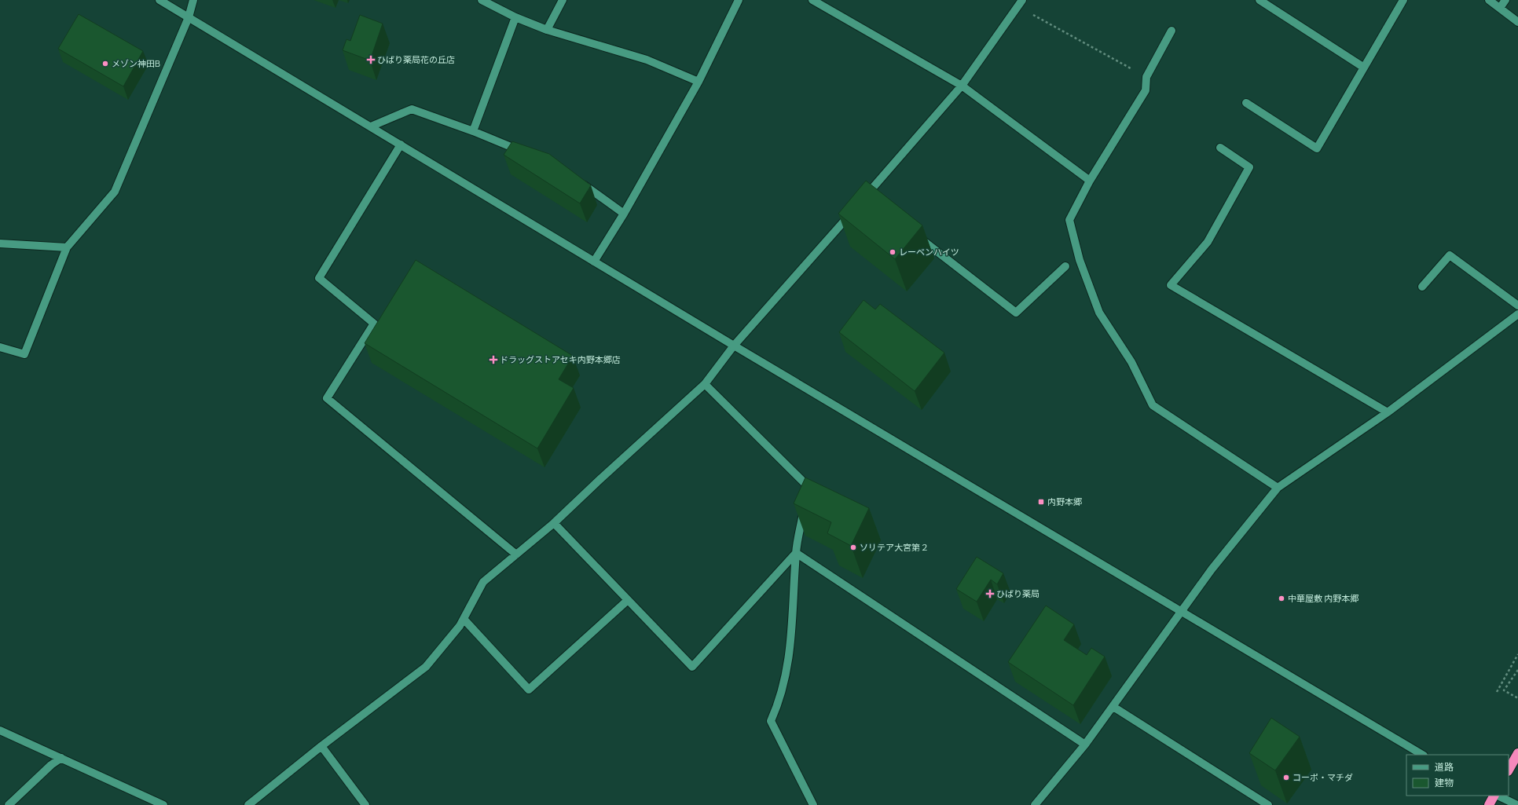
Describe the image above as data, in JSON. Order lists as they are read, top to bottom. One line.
{"places":{"health":["ひばり薬局花の丘店","ドラッグストアセキ内野本郷店","ひばり薬局"],"other":["メゾン神田B","レーベンハイツ","ソリテア大宮第２","中華屋敷 内野本郷","コーポ・マチダ"],"transit":["内野本郷"]},"legend":["道路","建物"]}
